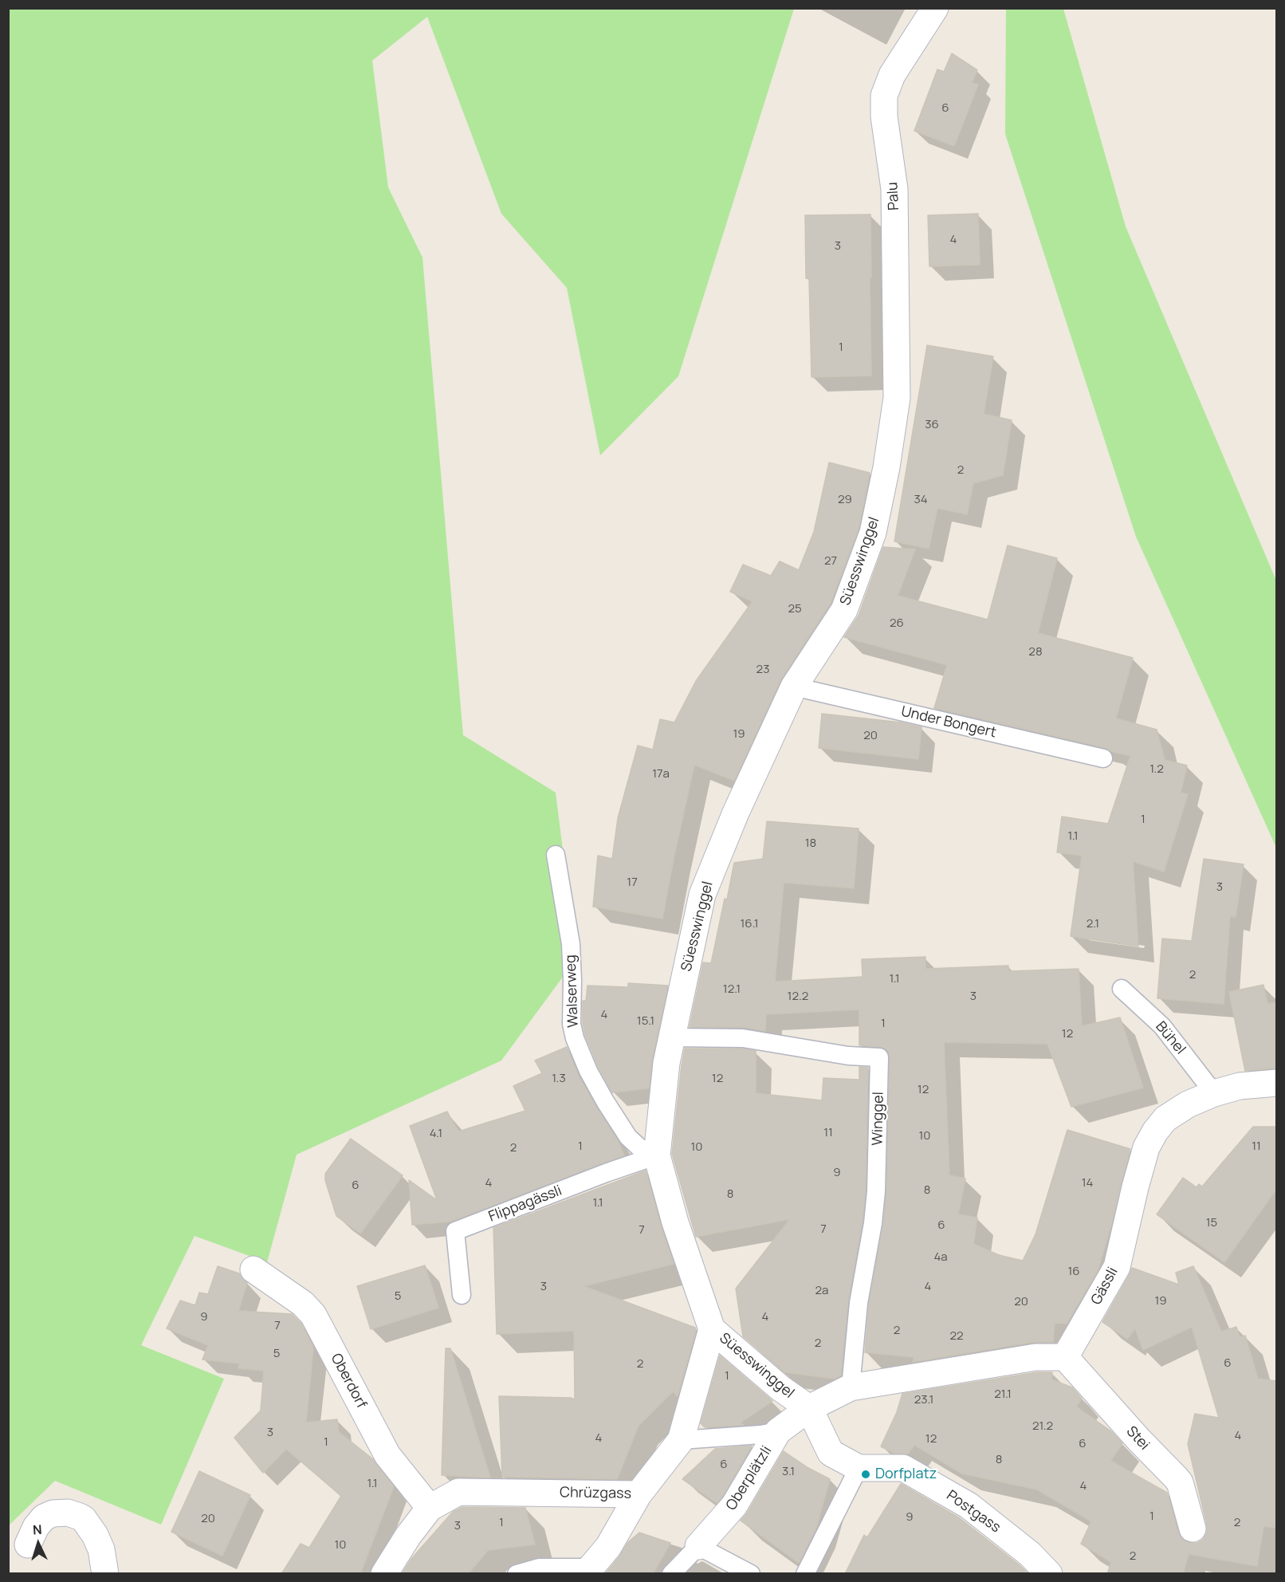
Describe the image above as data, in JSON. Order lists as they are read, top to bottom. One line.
{"streets":{"street":["Palu","Süesswinggel","Gässli","Oberdorf","Stei","Oberplätzli","Chrüzgass","Postgass"],"lane":["Under Bongert","Walserweg","Bühel","Winggel","Flippagässli"]},"crossings":[["Palu","Süesswinggel"],["Süesswinggel","Under Bongert"],["Süesswinggel","Walserweg"],["Süesswinggel","Winggel"],["Süesswinggel","Flippagässli"],["Süesswinggel","Oberplätzli"],["Süesswinggel","Chrüzgass"],["Walserweg","Flippagässli"],["Bühel","Gässli"],["Gässli","Stei"],["Oberdorf","Chrüzgass"]],"places":["Dorfplatz"],"house_numbers":["6","4","3","1","36","2","29","34","27","25","26","28","23","19","20","1.2","17a","1","1.1","18","17","3","16.1","2.1","2","1.1","12.1","12.2","3","4","15.1","1","12","1.3","12","12","11","4.1","10","1","11","10","2","9","4","14","6","8","8","1.1","15","6","7","7","4a","16","3","4","2a","5","19","20","9","4","7","2","22","2","5","6","2","1","21.1","23.1","21.2","3","4","4","12","1","6","8","6","3.1","1.1","4","1","9","20","1","2","3","10","2"],"north":"top"}
